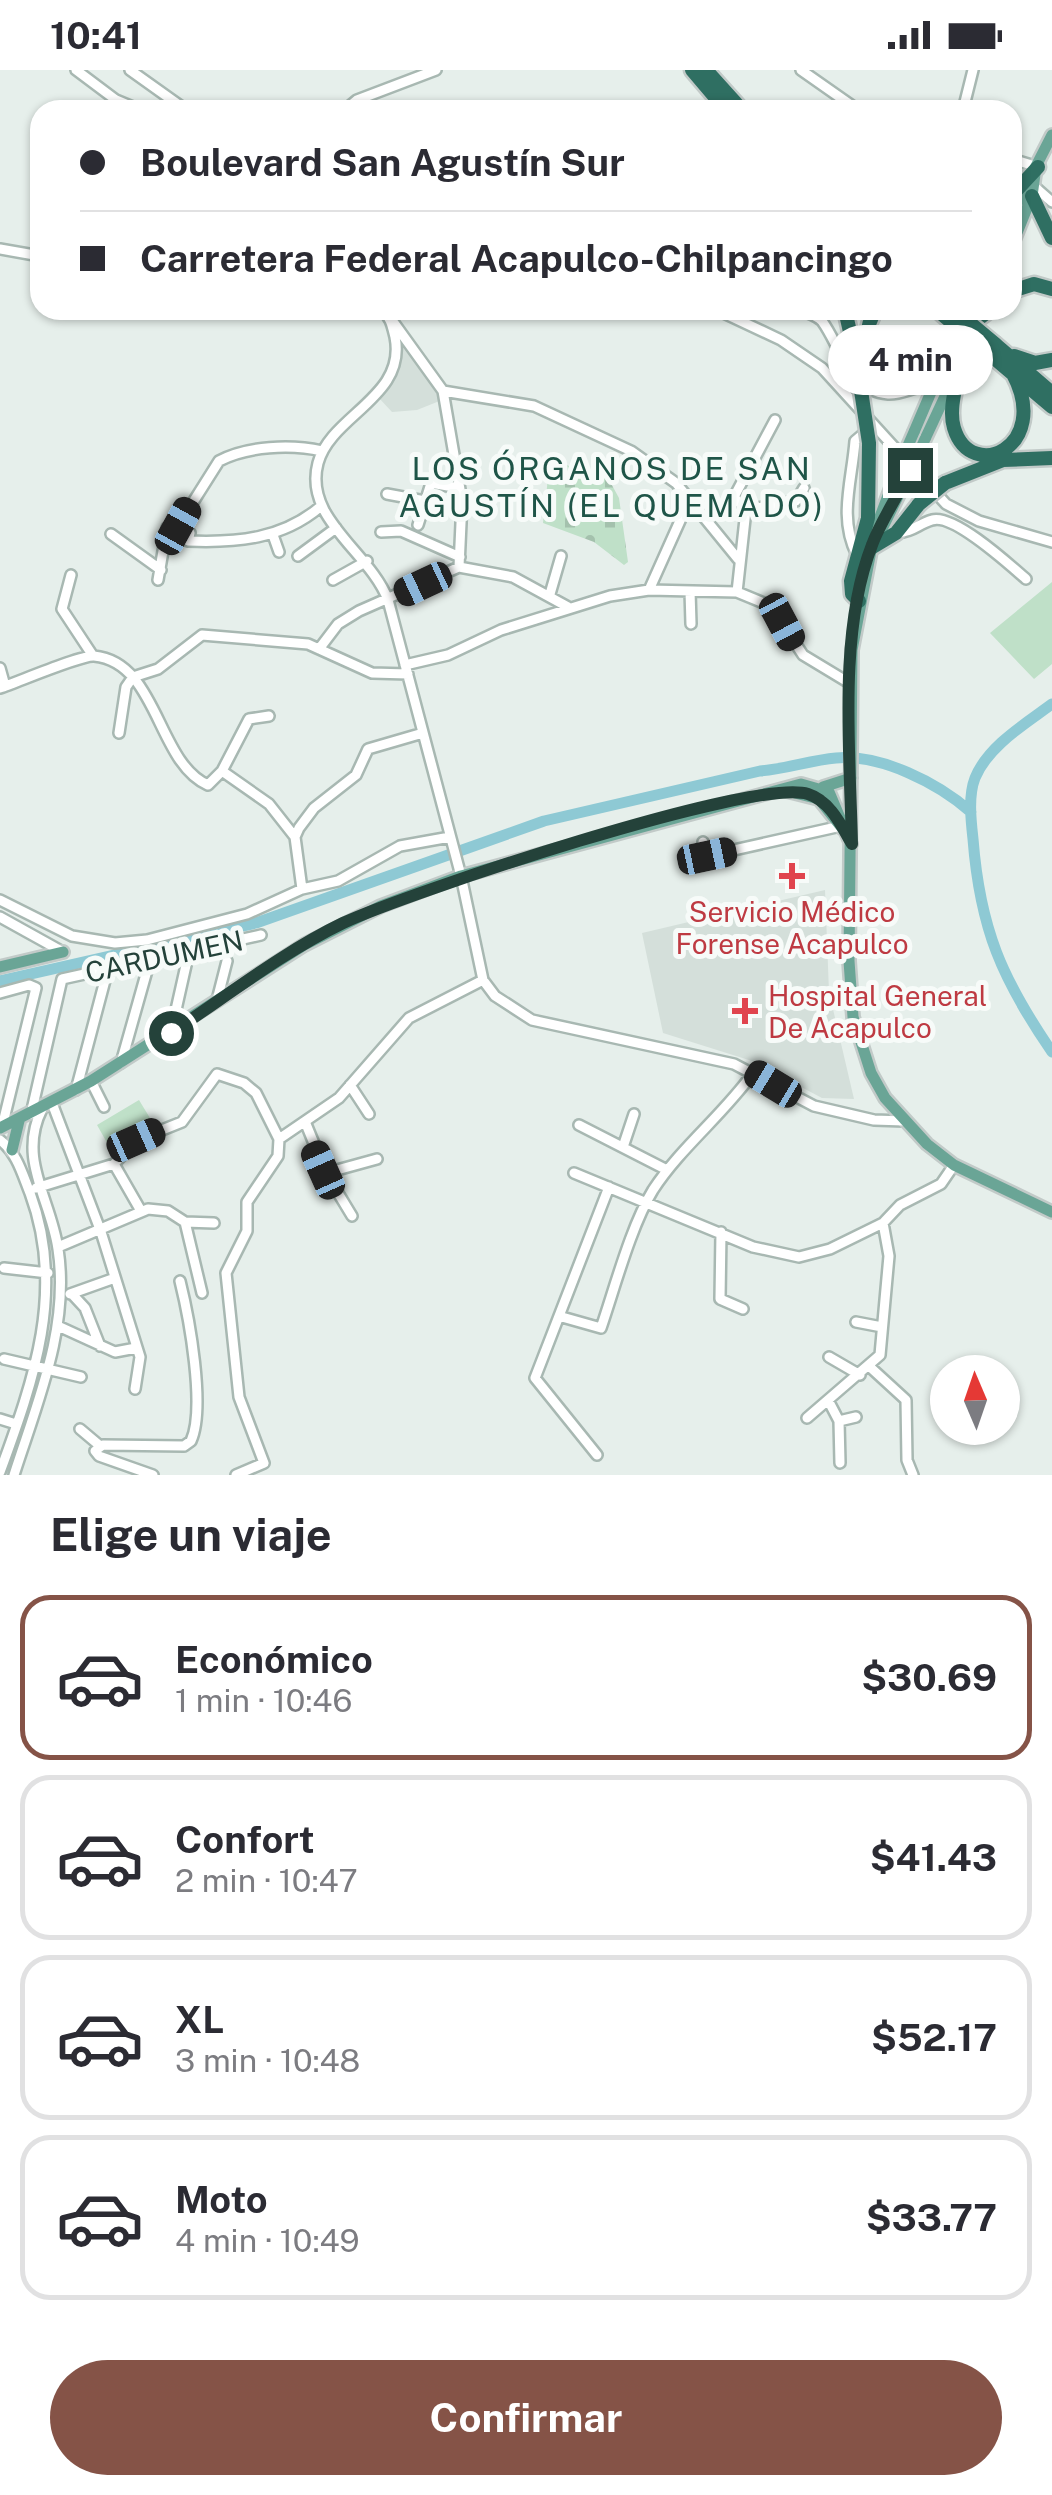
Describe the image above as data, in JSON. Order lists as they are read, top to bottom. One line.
{"streets":{"street":["CARDUMEN"]},"districts":["LOS ÓRGANOS DE SAN AGUSTÍN (EL QUEMADO)"],"places":{"health":["Servicio Médico Forense Acapulco","Hospital General De Acapulco"]},"north":"top","page":{"status":"10:41","banner":["Boulevard San Agustín Sur","Carretera Federal Acapulco-Chilpancingo"],"bubble":"4 min","heading":"Elige un viaje","list":[{"name":"Económico","note":"1 min · 10:46","value":"$30.69"},{"name":"Confort","note":"2 min · 10:47","value":"$41.43"},{"name":"XL","note":"3 min · 10:48","value":"$52.17"},{"name":"Moto","note":"4 min · 10:49","value":"$33.77"}],"buttons":"Confirmar"}}
